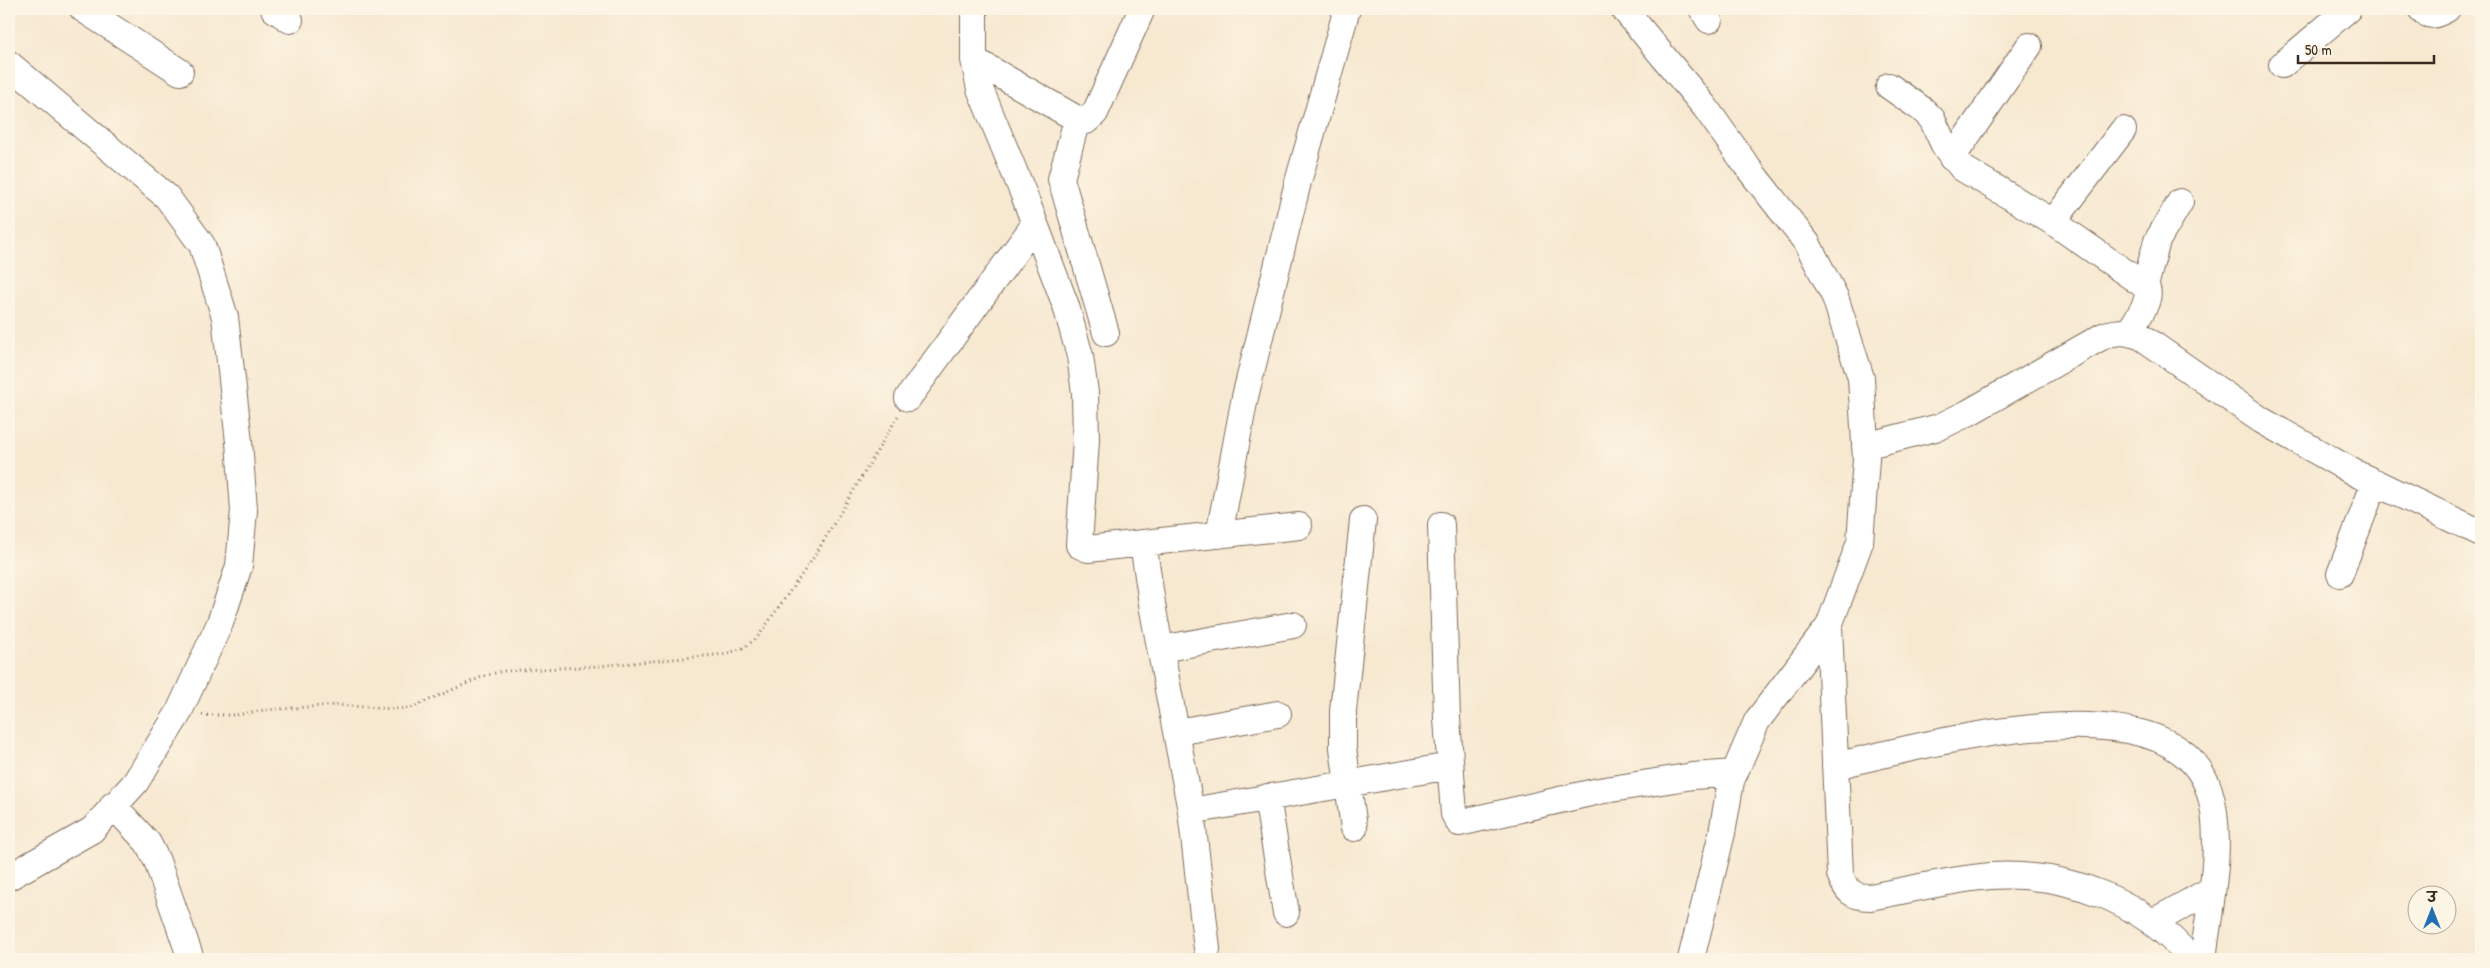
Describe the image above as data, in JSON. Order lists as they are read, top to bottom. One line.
{"scale_bar":"50 m","north":"top"}
